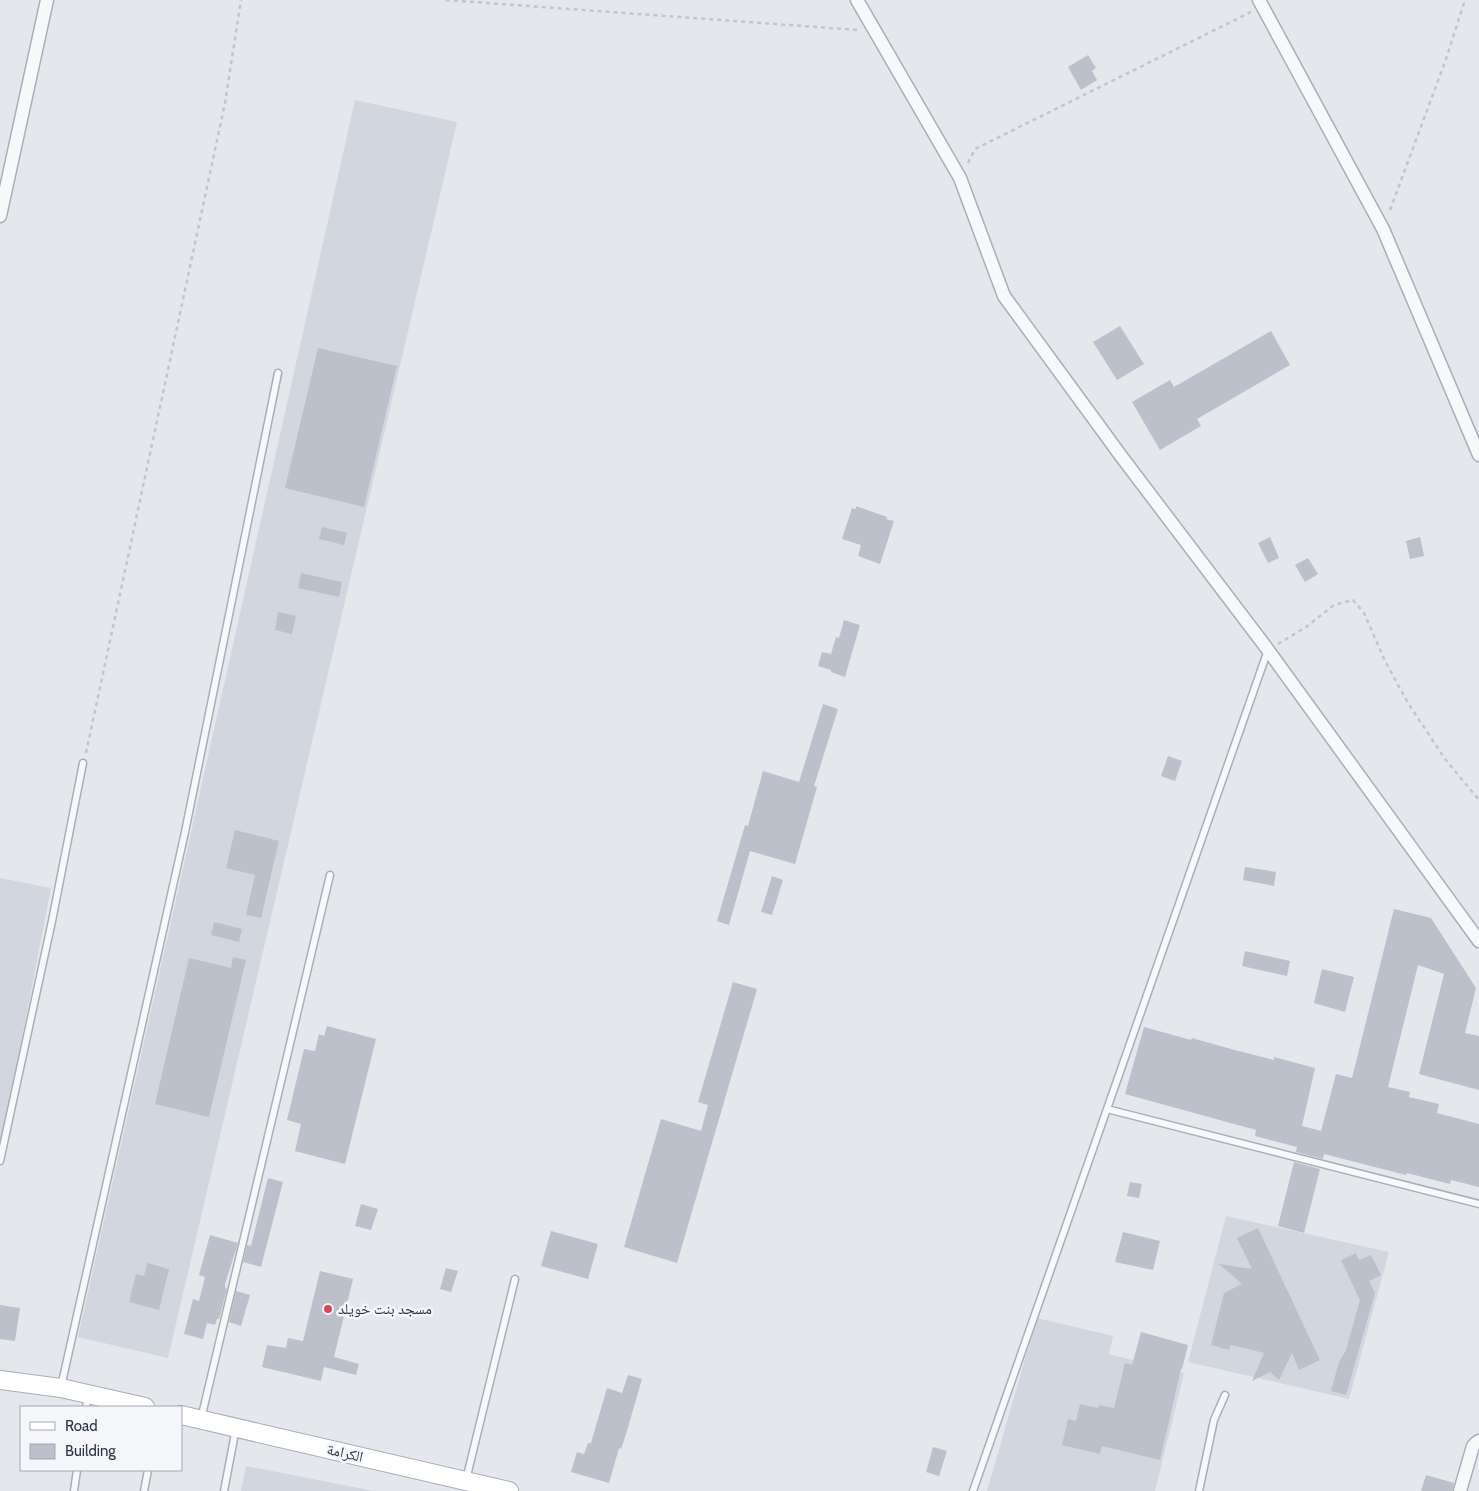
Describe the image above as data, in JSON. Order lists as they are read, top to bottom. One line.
{"streets":{"main road":["الكرامة"]},"places":["مسجد بنت خويلد"],"legend":["Road","Building"]}
